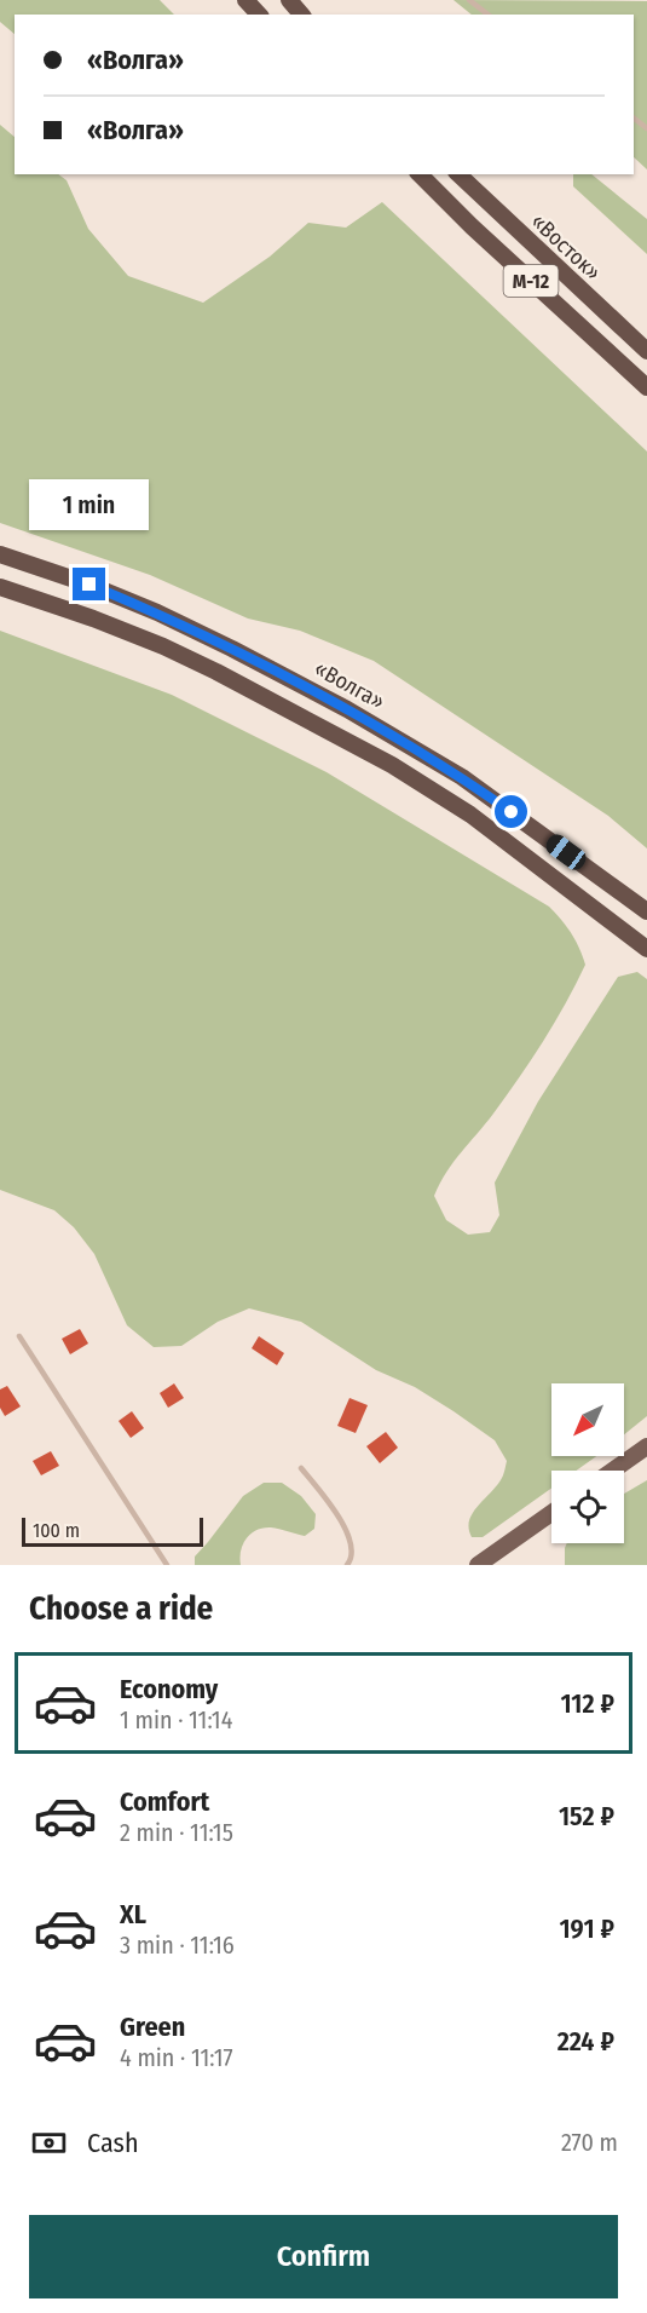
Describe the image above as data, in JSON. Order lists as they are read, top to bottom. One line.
{"streets":{"highway":["«Восток»","М-12","«Волга»"]},"scale_bar":"100 m","north":"bottom left","page":{"banner":["«Волга»","«Волга»"],"bubble":"1 min","scale":"100 m","heading":"Choose a ride","list":[{"name":"Economy","note":"1 min · 11:14","value":"112 ₽"},{"name":"Comfort","note":"2 min · 11:15","value":"152 ₽"},{"name":"XL","note":"3 min · 11:16","value":"191 ₽"},{"name":"Green","note":"4 min · 11:17","value":"224 ₽"}],"pay":["Cash","270 m"],"buttons":"Confirm"}}
